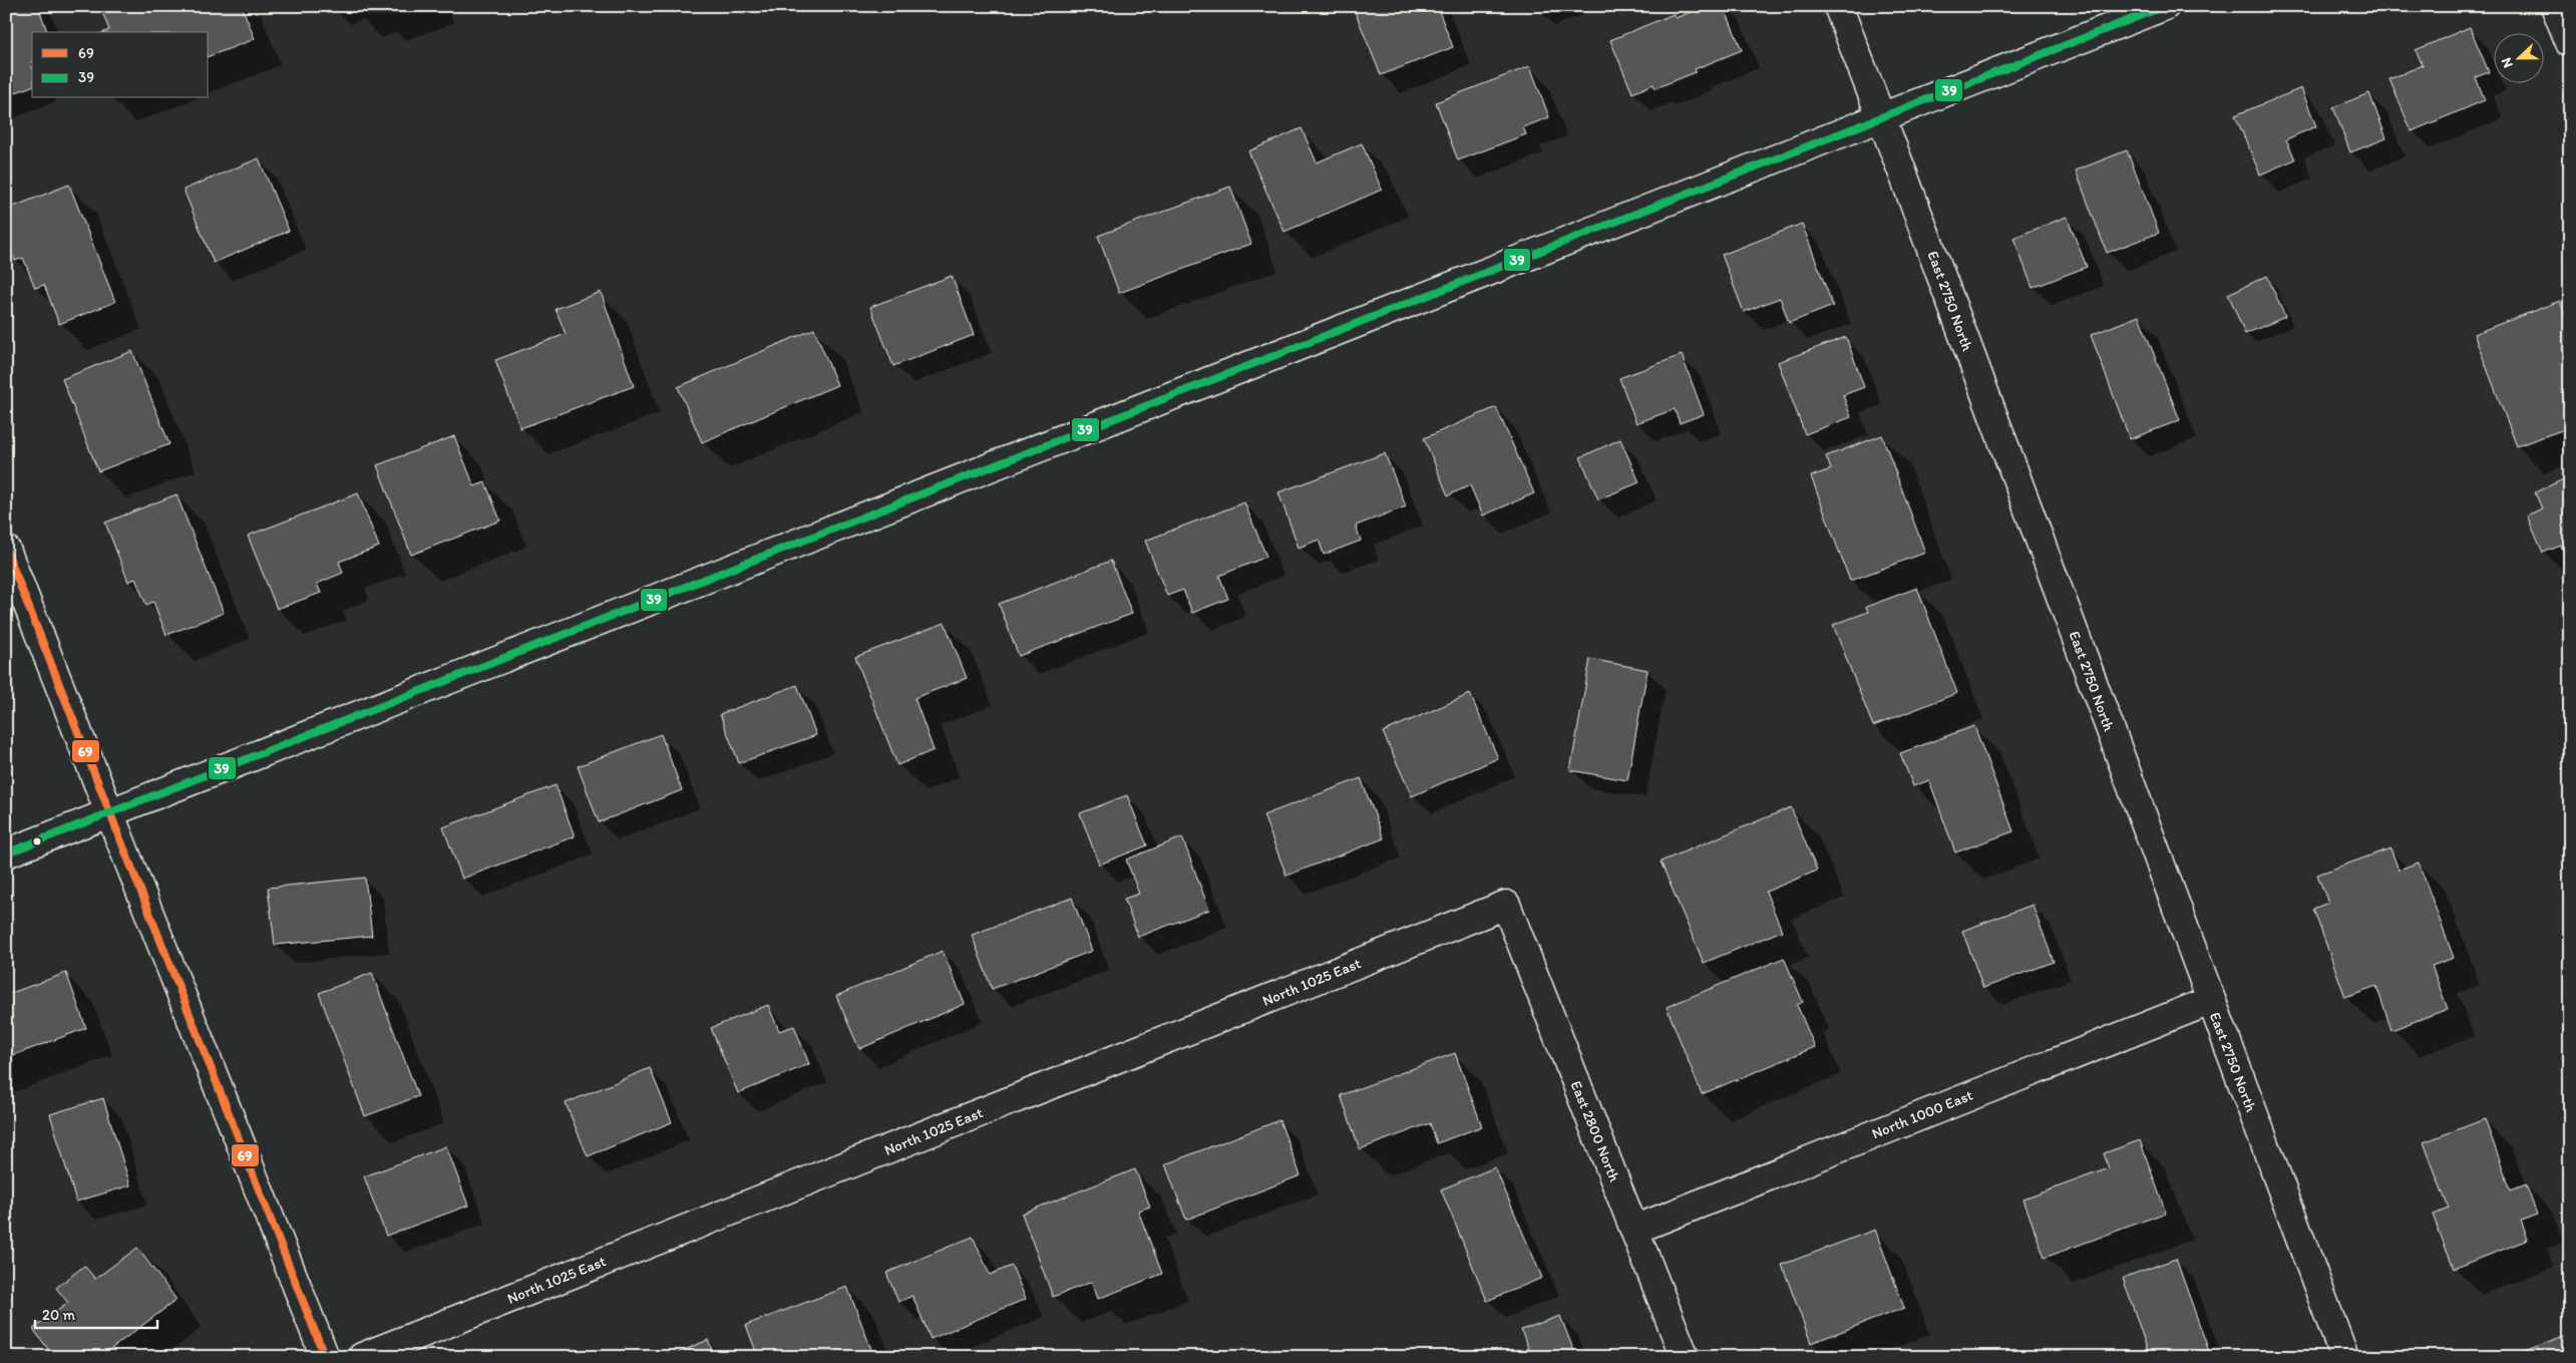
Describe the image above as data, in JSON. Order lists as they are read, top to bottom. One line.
{"streets":{"street":["East 2750 North","North 1025 East","North 1000 East","East 2800 North"]},"crossings":[["East 2750 North","North 1000 East"],["North 1025 East","East 2800 North"],["North 1000 East","East 2800 North"]],"lines":["transit line 39","transit line 69"],"legend":["69","39"],"scale_bar":"20 m","north":"left"}
